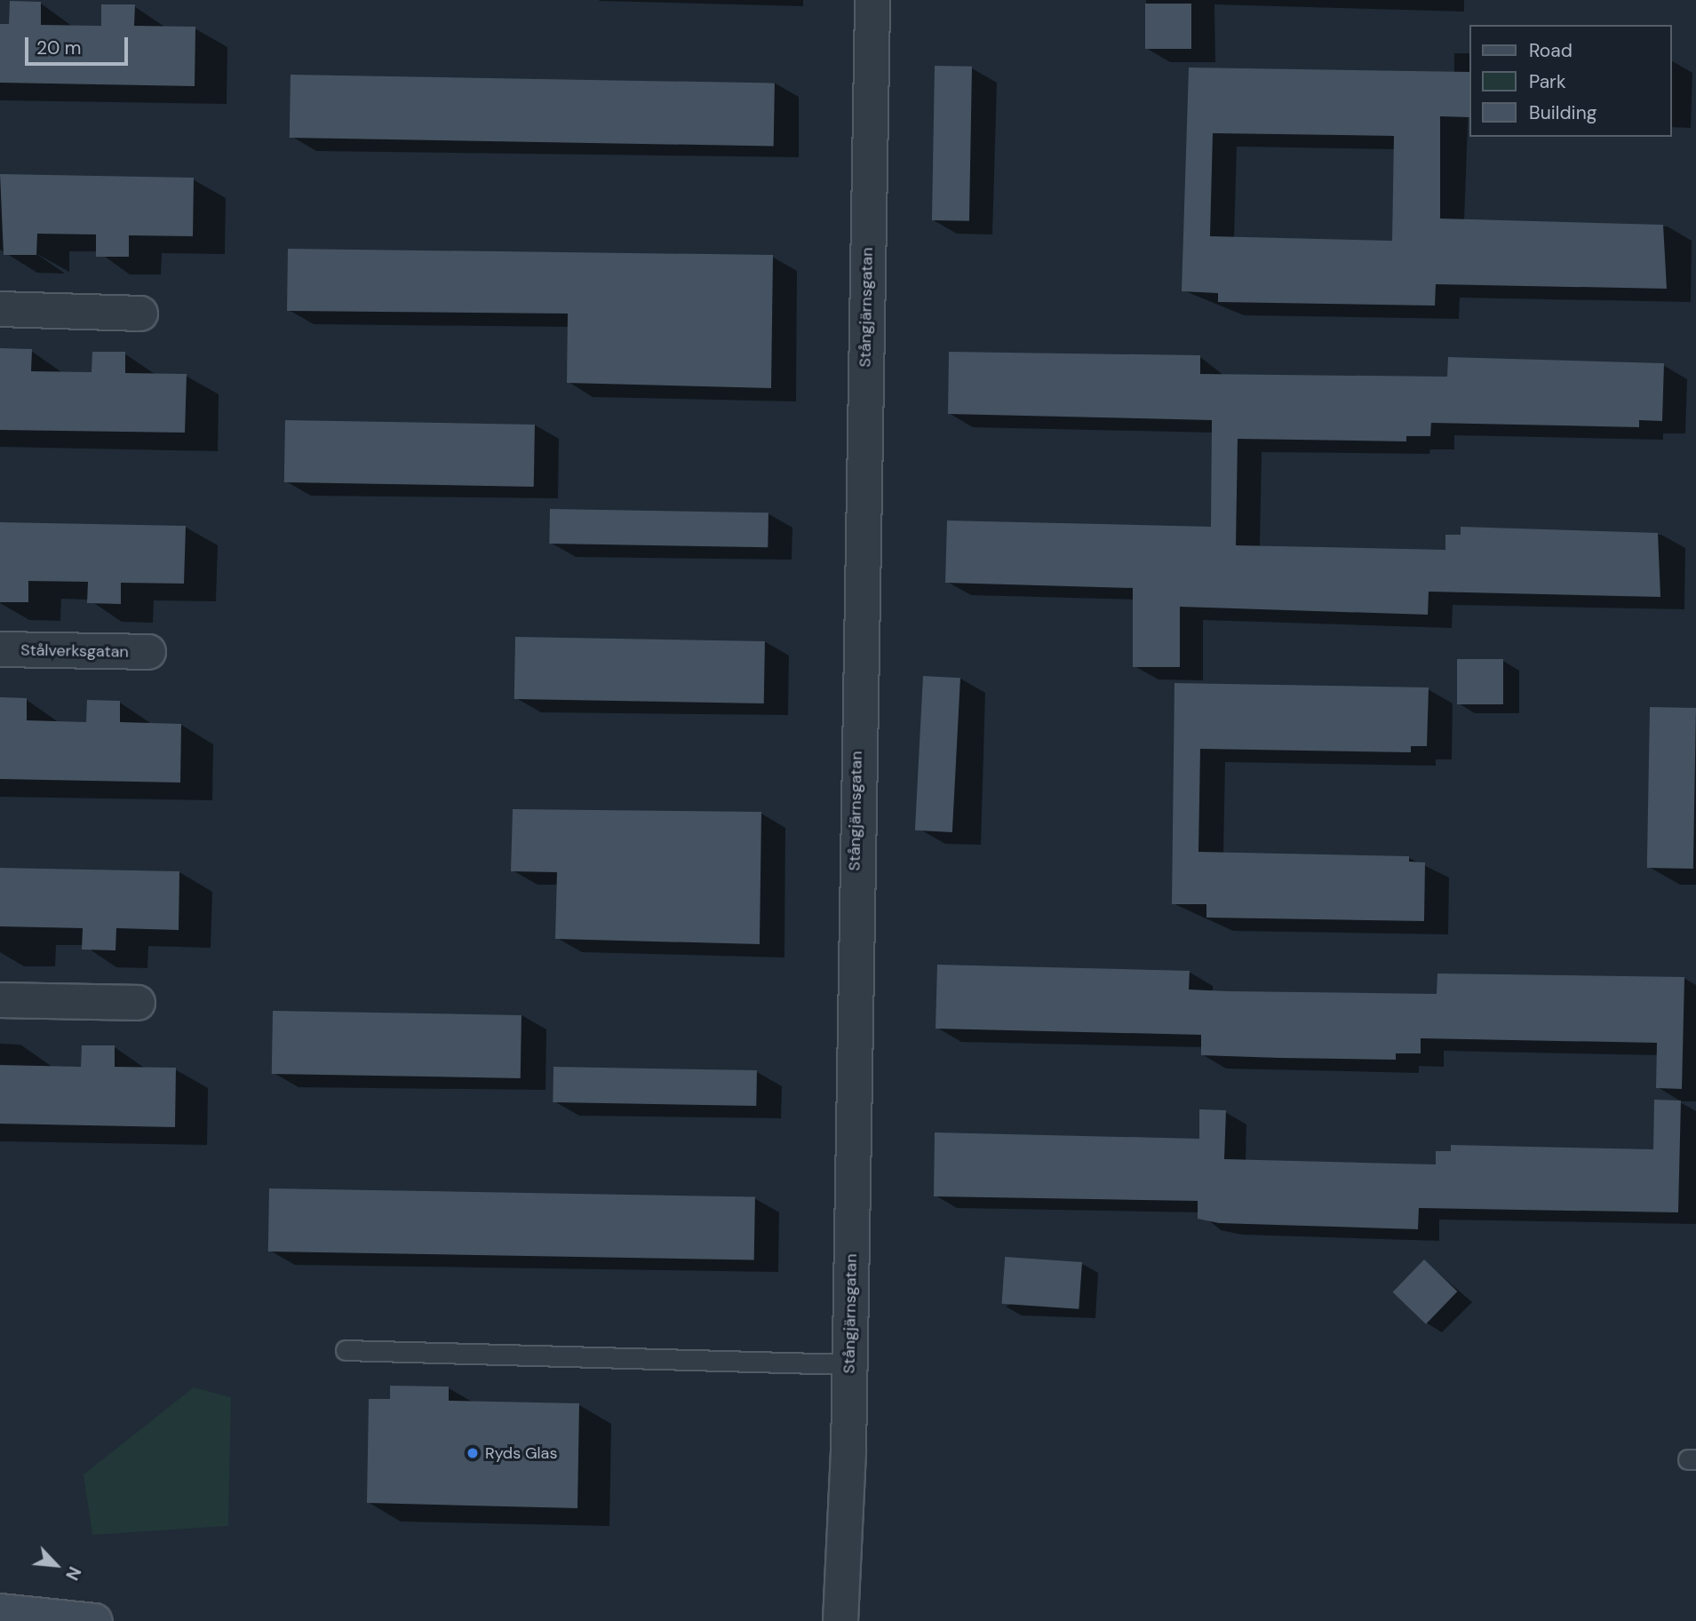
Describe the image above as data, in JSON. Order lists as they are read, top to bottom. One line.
{"streets":{"street":["Stångjärnsgatan","Stålverksgatan"]},"places":["Ryds Glas"],"legend":["Road","Park","Building"],"scale_bar":"20 m","north":"bottom right"}
